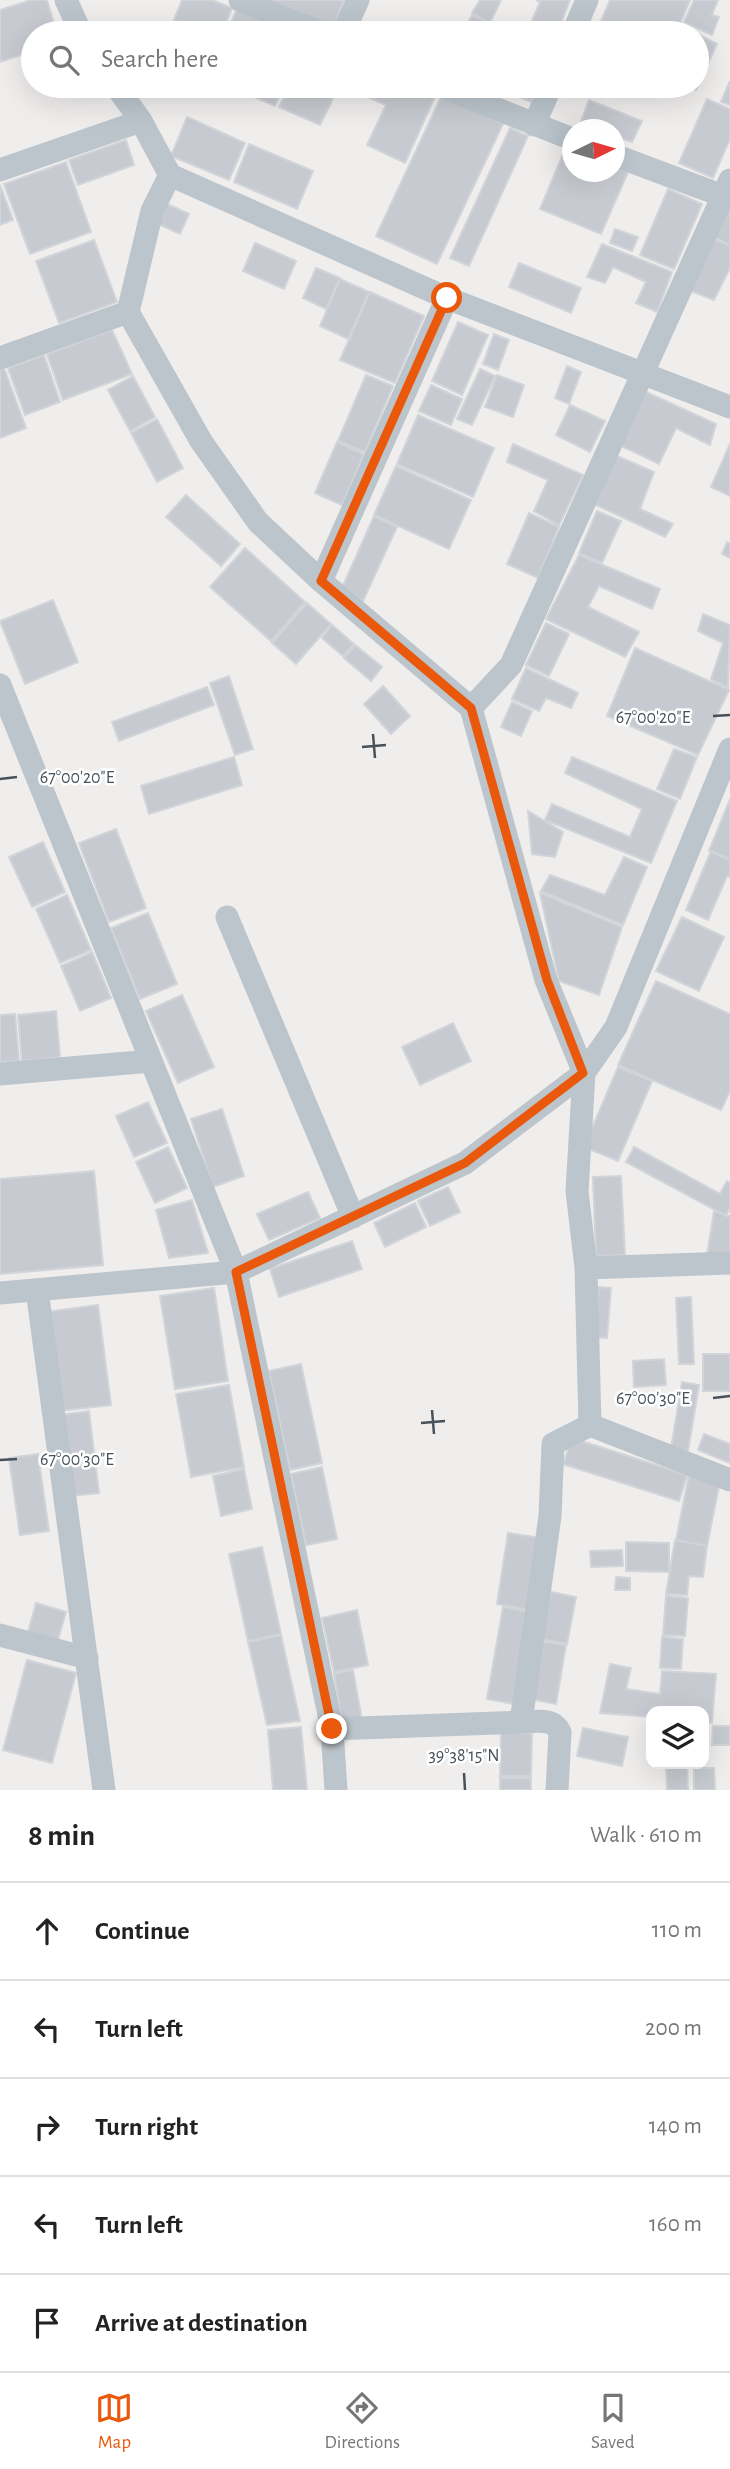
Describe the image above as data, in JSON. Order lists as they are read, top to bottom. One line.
{"north":"right","page":{"search":"Search here","heading":["8 min","Walk · 610 m"],"list":[["Continue","110 m"],["Turn left","200 m"],["Turn right","140 m"],["Turn left","160 m"],"Arrive at destination"],"nav":["Map","Directions","Saved"]},"coordinates":["67°00'20\"E","67°00'30\"E","39°38'15\"N"]}
